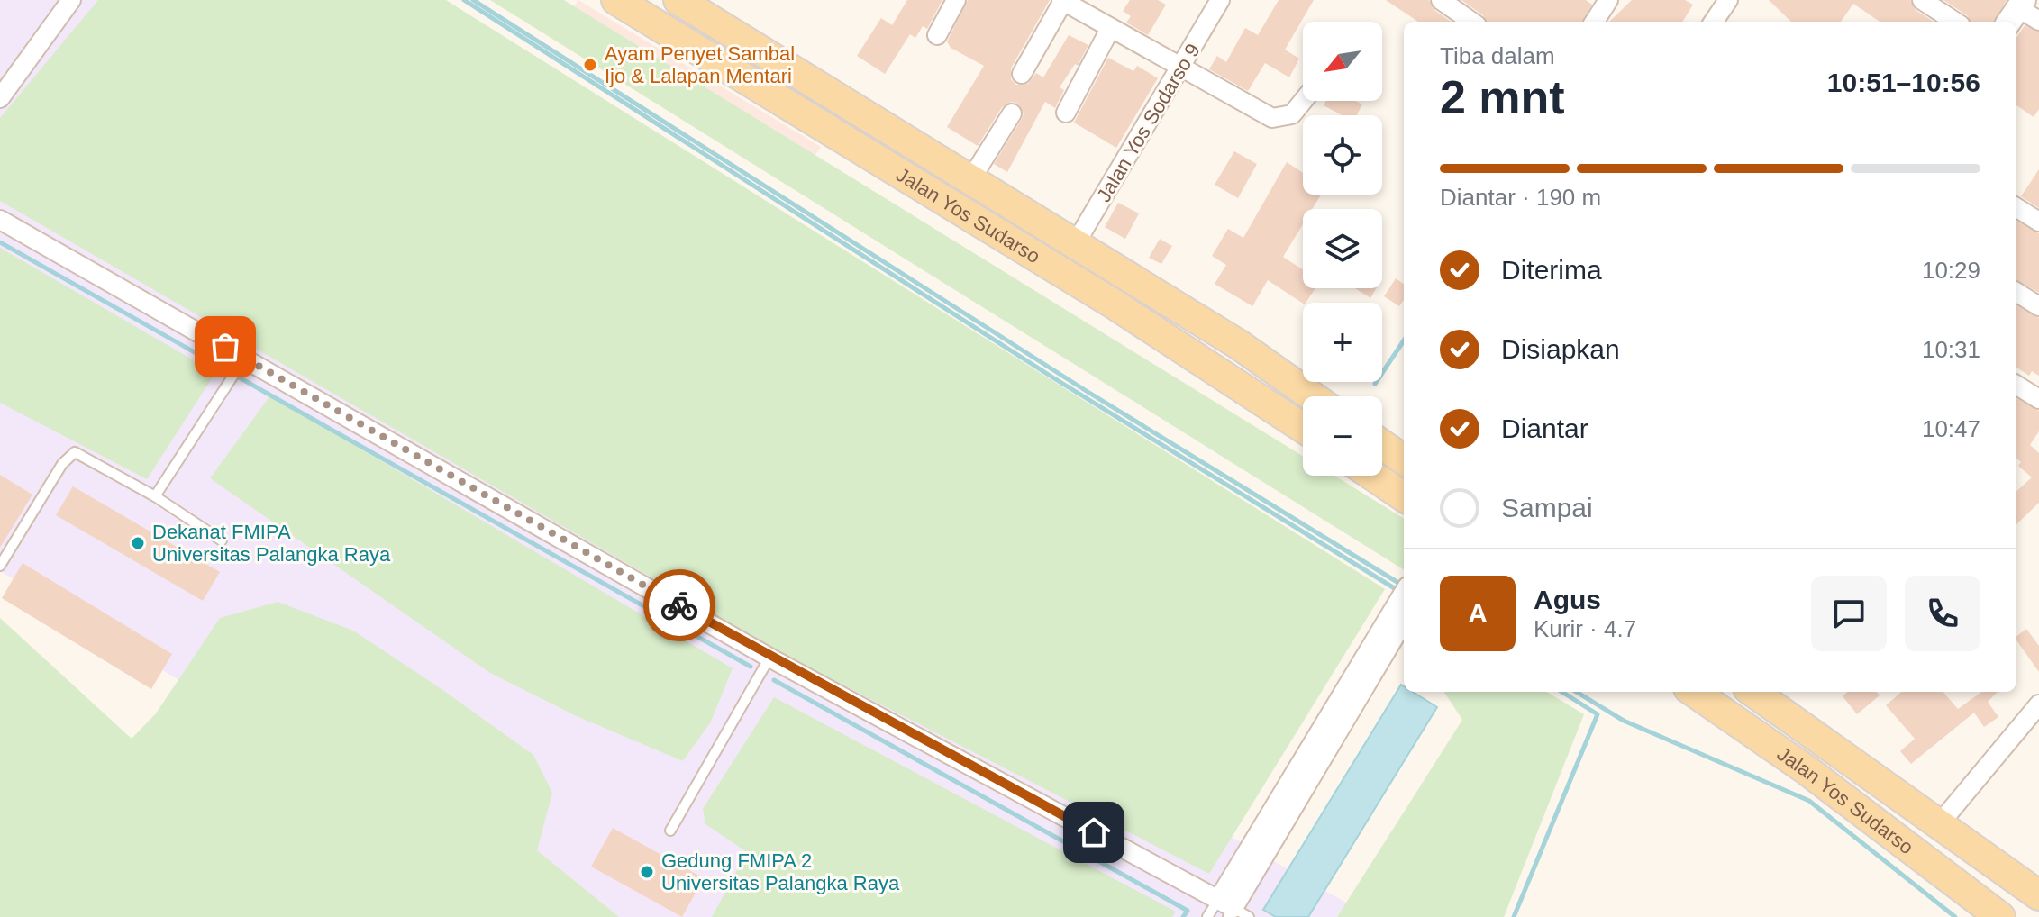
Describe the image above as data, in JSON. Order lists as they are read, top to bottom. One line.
{"streets":{"main road":["Jalan Yos Sudarso"],"street":["Jalan Yos Sodarso 9"]},"crossings":[["Jalan Yos Sodarso 9","Jalan Yos Sudarso"]],"places":["Ayam Penyet Sambal Ijo & Lalapan Mentari","Dekanat FMIPA Universitas Palangka Raya","Gedung FMIPA 2 Universitas Palangka Raya"],"north":"bottom left","page":{"map_buttons":["+","−"],"heading":["2 mnt","Tiba dalam","10:51–10:56"],"panel":["Agus","Kurir · 4.7"],"bar":"Diantar · 190 m","list":[["Diterima","10:29"],["Disiapkan","10:31"],["Diantar","10:47"],"Sampai"],"round":"A"}}
